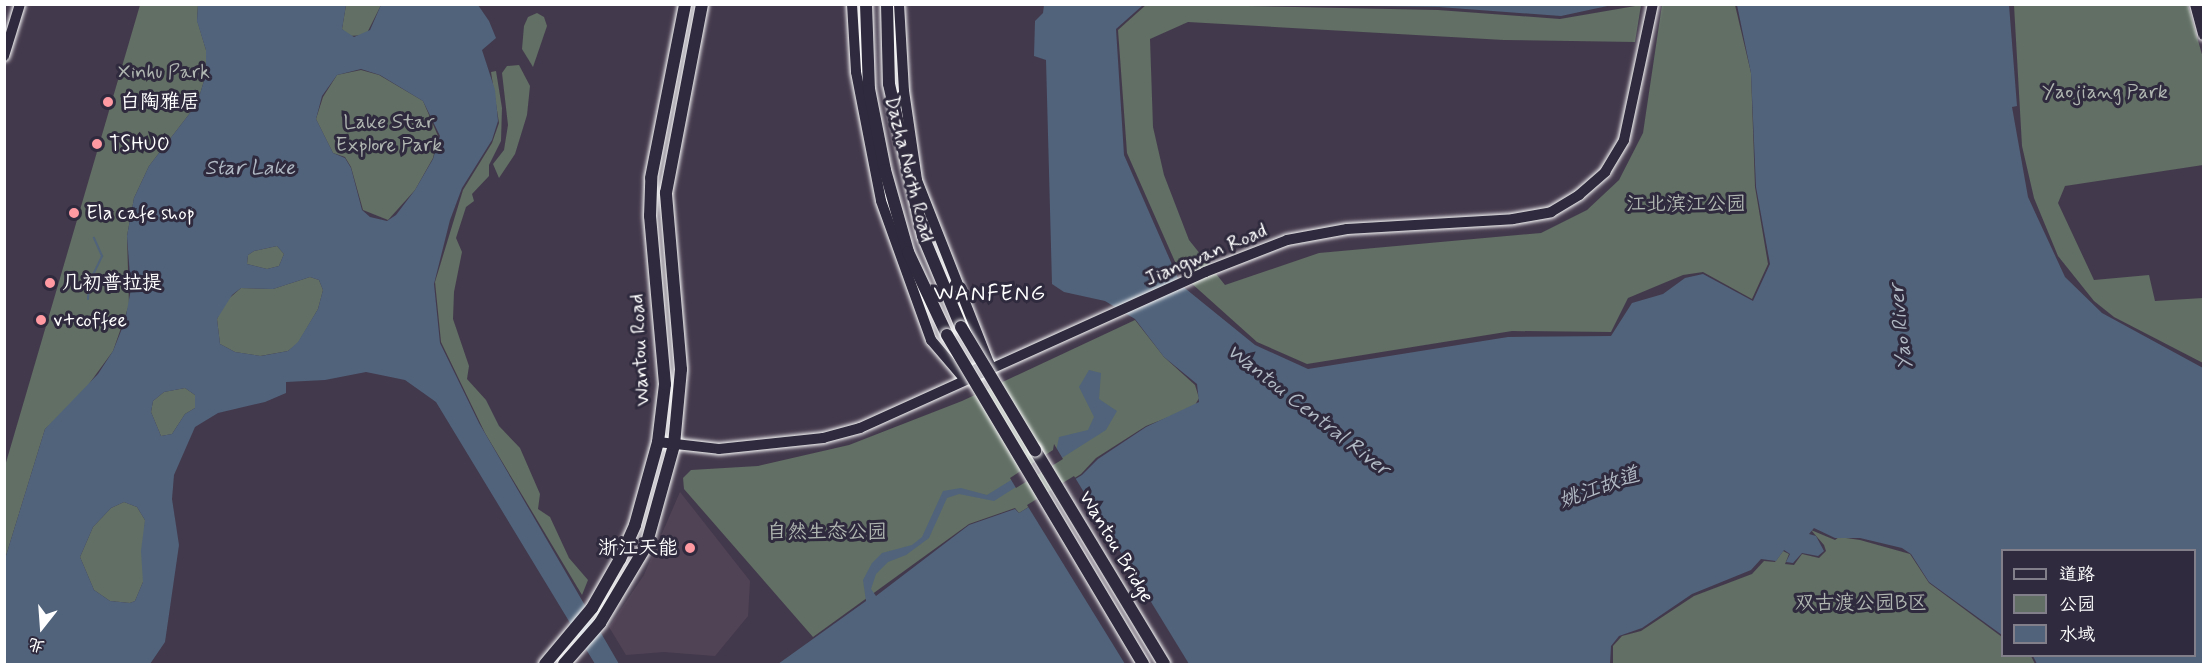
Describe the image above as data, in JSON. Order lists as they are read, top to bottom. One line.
{"streets":{"main road":["Dazha North Road","Wantou Road","Wantou Bridge"],"street":["Jiangwan Road"]},"crossings":[["Dazha North Road","Wantou Bridge"],["Jiangwan Road","Wantou Road"]],"districts":["WANFENG"],"water":["Star Lake","Yao River","Wantou Central River","姚江故道"],"parks":["Xinhu Park","Yaojiang Park","Lake Star Explore Park","江北滨江公园","自然生态公园","双古渡公园B区"],"places":["白陶雅居","TSHUO","Ela cafe shop","几初普拉提","v+coffee","浙江天能"],"legend":["道路","公园","水域"],"north":"bottom"}
